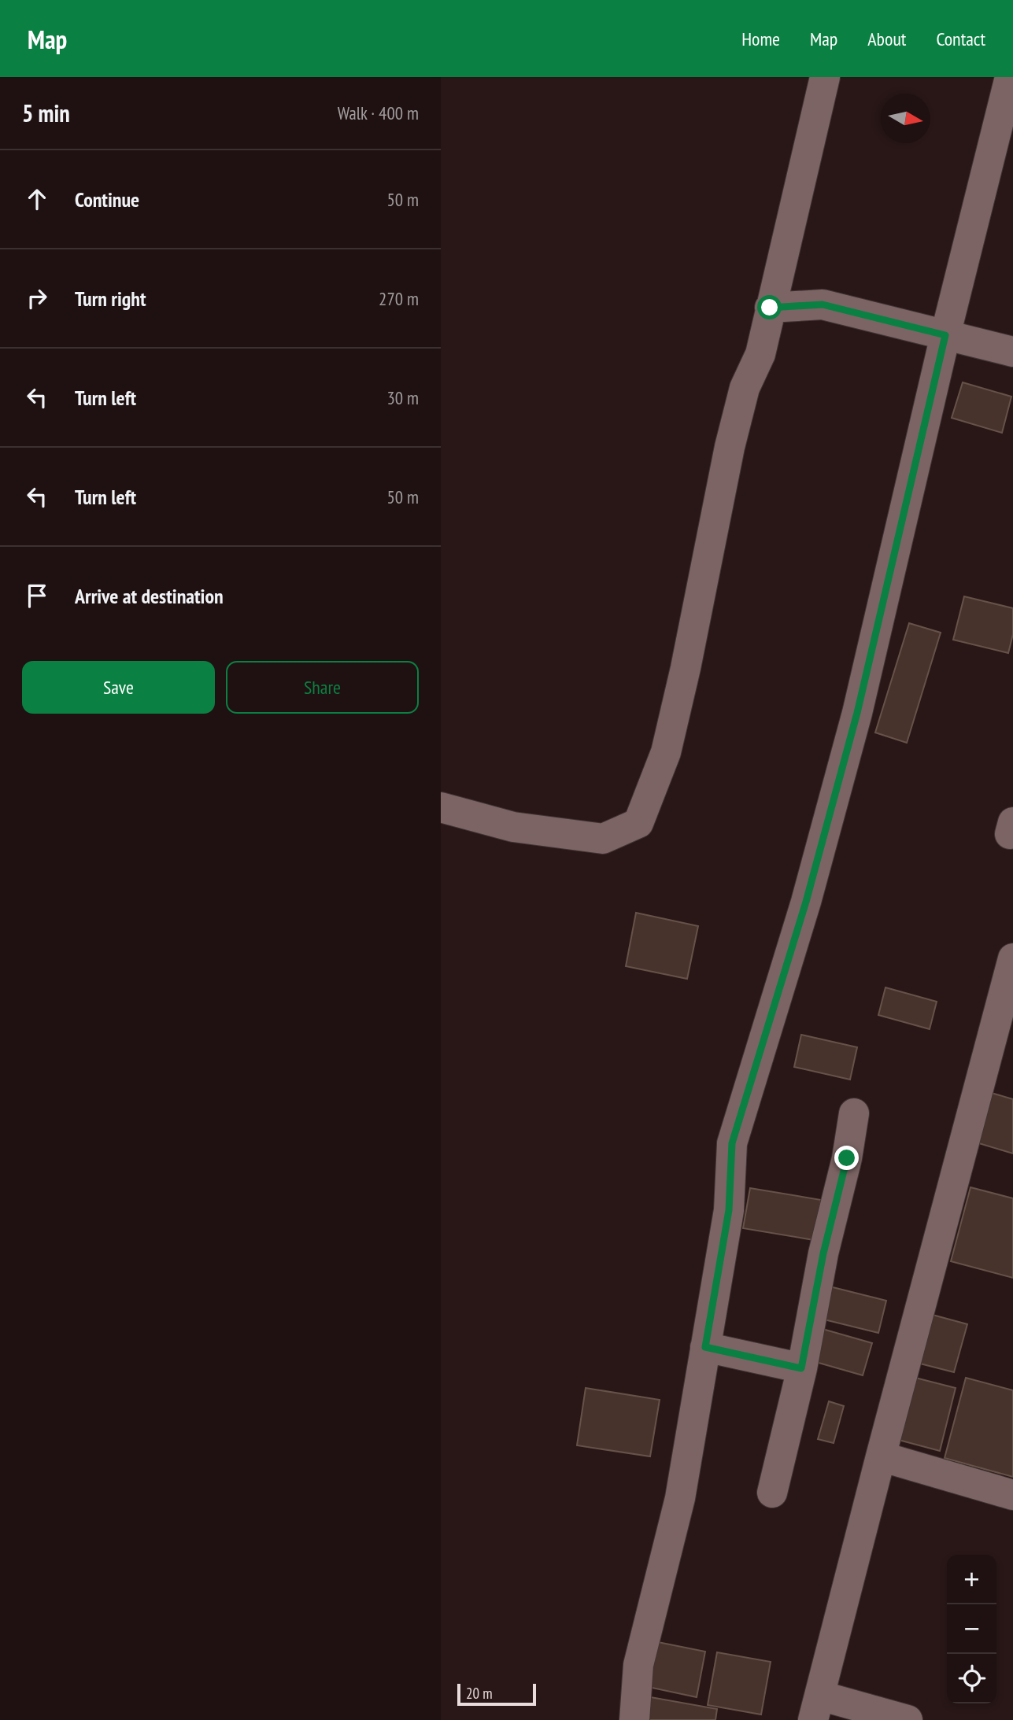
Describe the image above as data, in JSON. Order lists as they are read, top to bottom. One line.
{"scale_bar":"20 m","north":"right","page":{"header":"Map","nav":["Home","Map","About","Contact"],"heading":["5 min","Walk · 400 m"],"list":[["Continue","50 m"],["Turn right","270 m"],["Turn left","30 m"],["Turn left","50 m"],"Arrive at destination"],"buttons":["Save","Share"],"map_buttons":["+","−"],"scale":"20 m"}}
